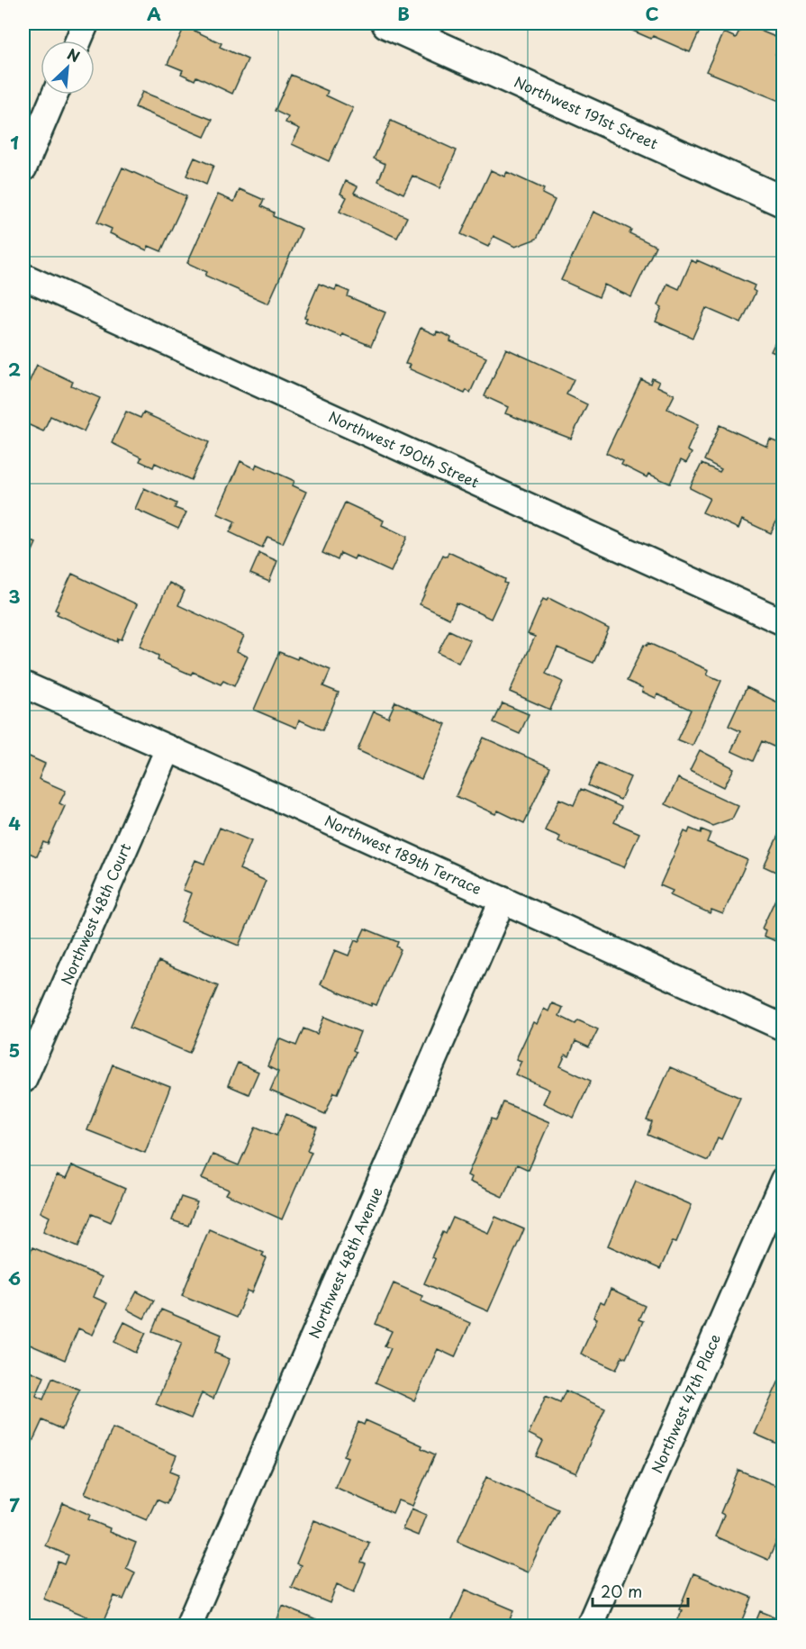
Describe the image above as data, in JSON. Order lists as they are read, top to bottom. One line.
{"streets":{"street":["Northwest 191st Street","Northwest 190th Street","Northwest 189th Terrace","Northwest 48th Court","Northwest 48th Avenue","Northwest 47th Place"]},"crossings":[["Northwest 189th Terrace","Northwest 48th Court"],["Northwest 189th Terrace","Northwest 48th Avenue"]],"scale_bar":"20 m","north":"top right","grid":{"columns":["A","B","C"],"rows":["1","2","3","4","5","6","7"]}}
